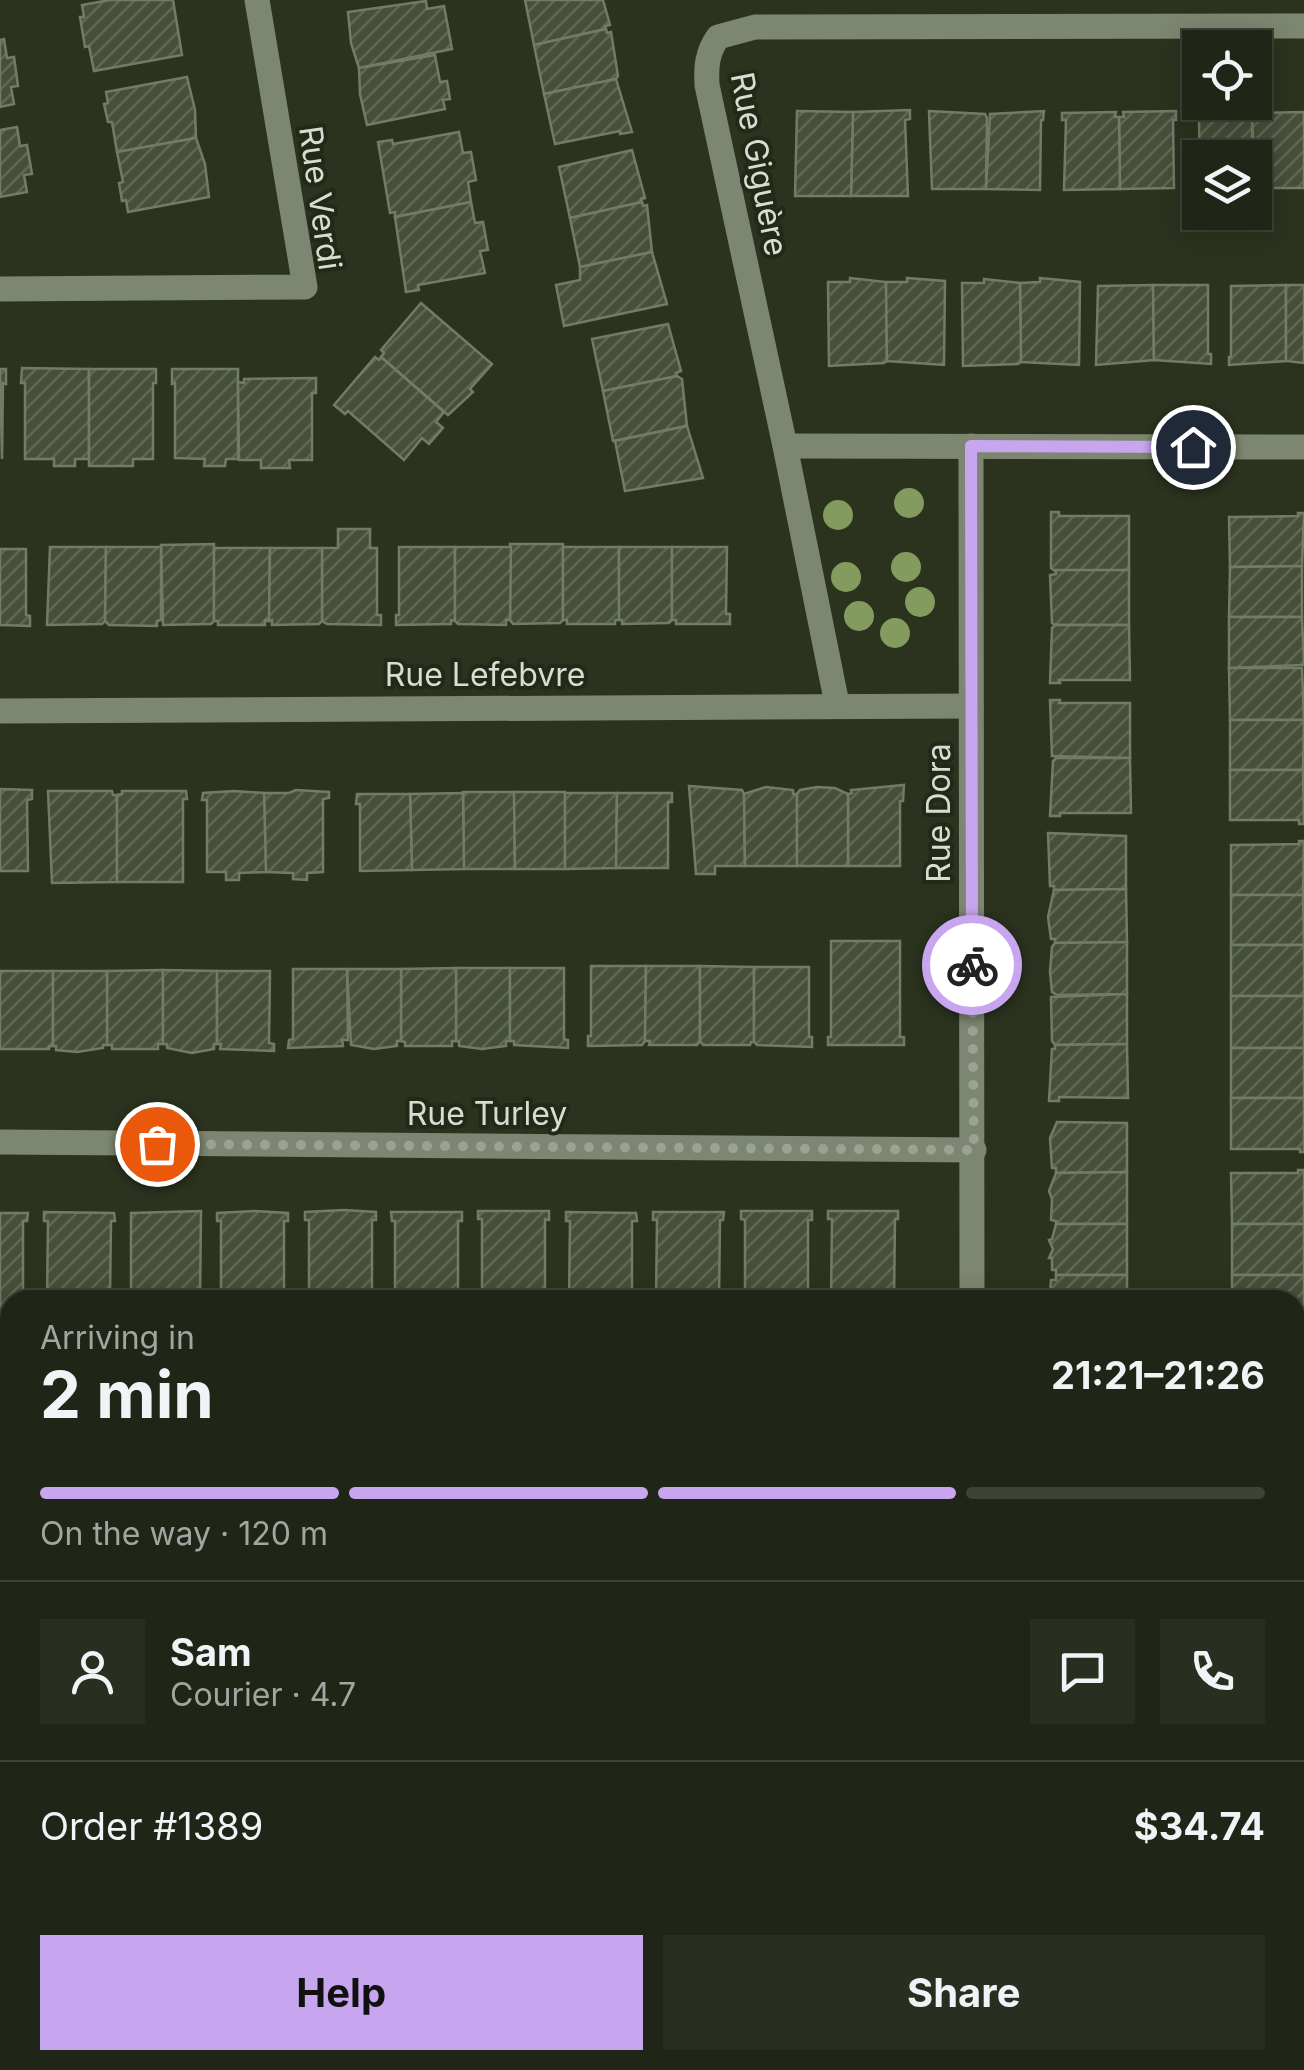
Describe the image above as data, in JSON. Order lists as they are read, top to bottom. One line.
{"streets":{"street":["Rue Giguère","Rue Verdi","Rue Lefebvre","Rue Dora","Rue Turley"]},"crossings":[["Rue Giguère","Rue Lefebvre"],["Rue Lefebvre","Rue Dora"],["Rue Dora","Rue Turley"]],"page":{"heading":["2 min","Arriving in","21:21–21:26"],"panel":["Sam","Courier · 4.7","Order #1389","$34.74"],"bar":"On the way · 120 m","buttons":["Help","Share"]}}
